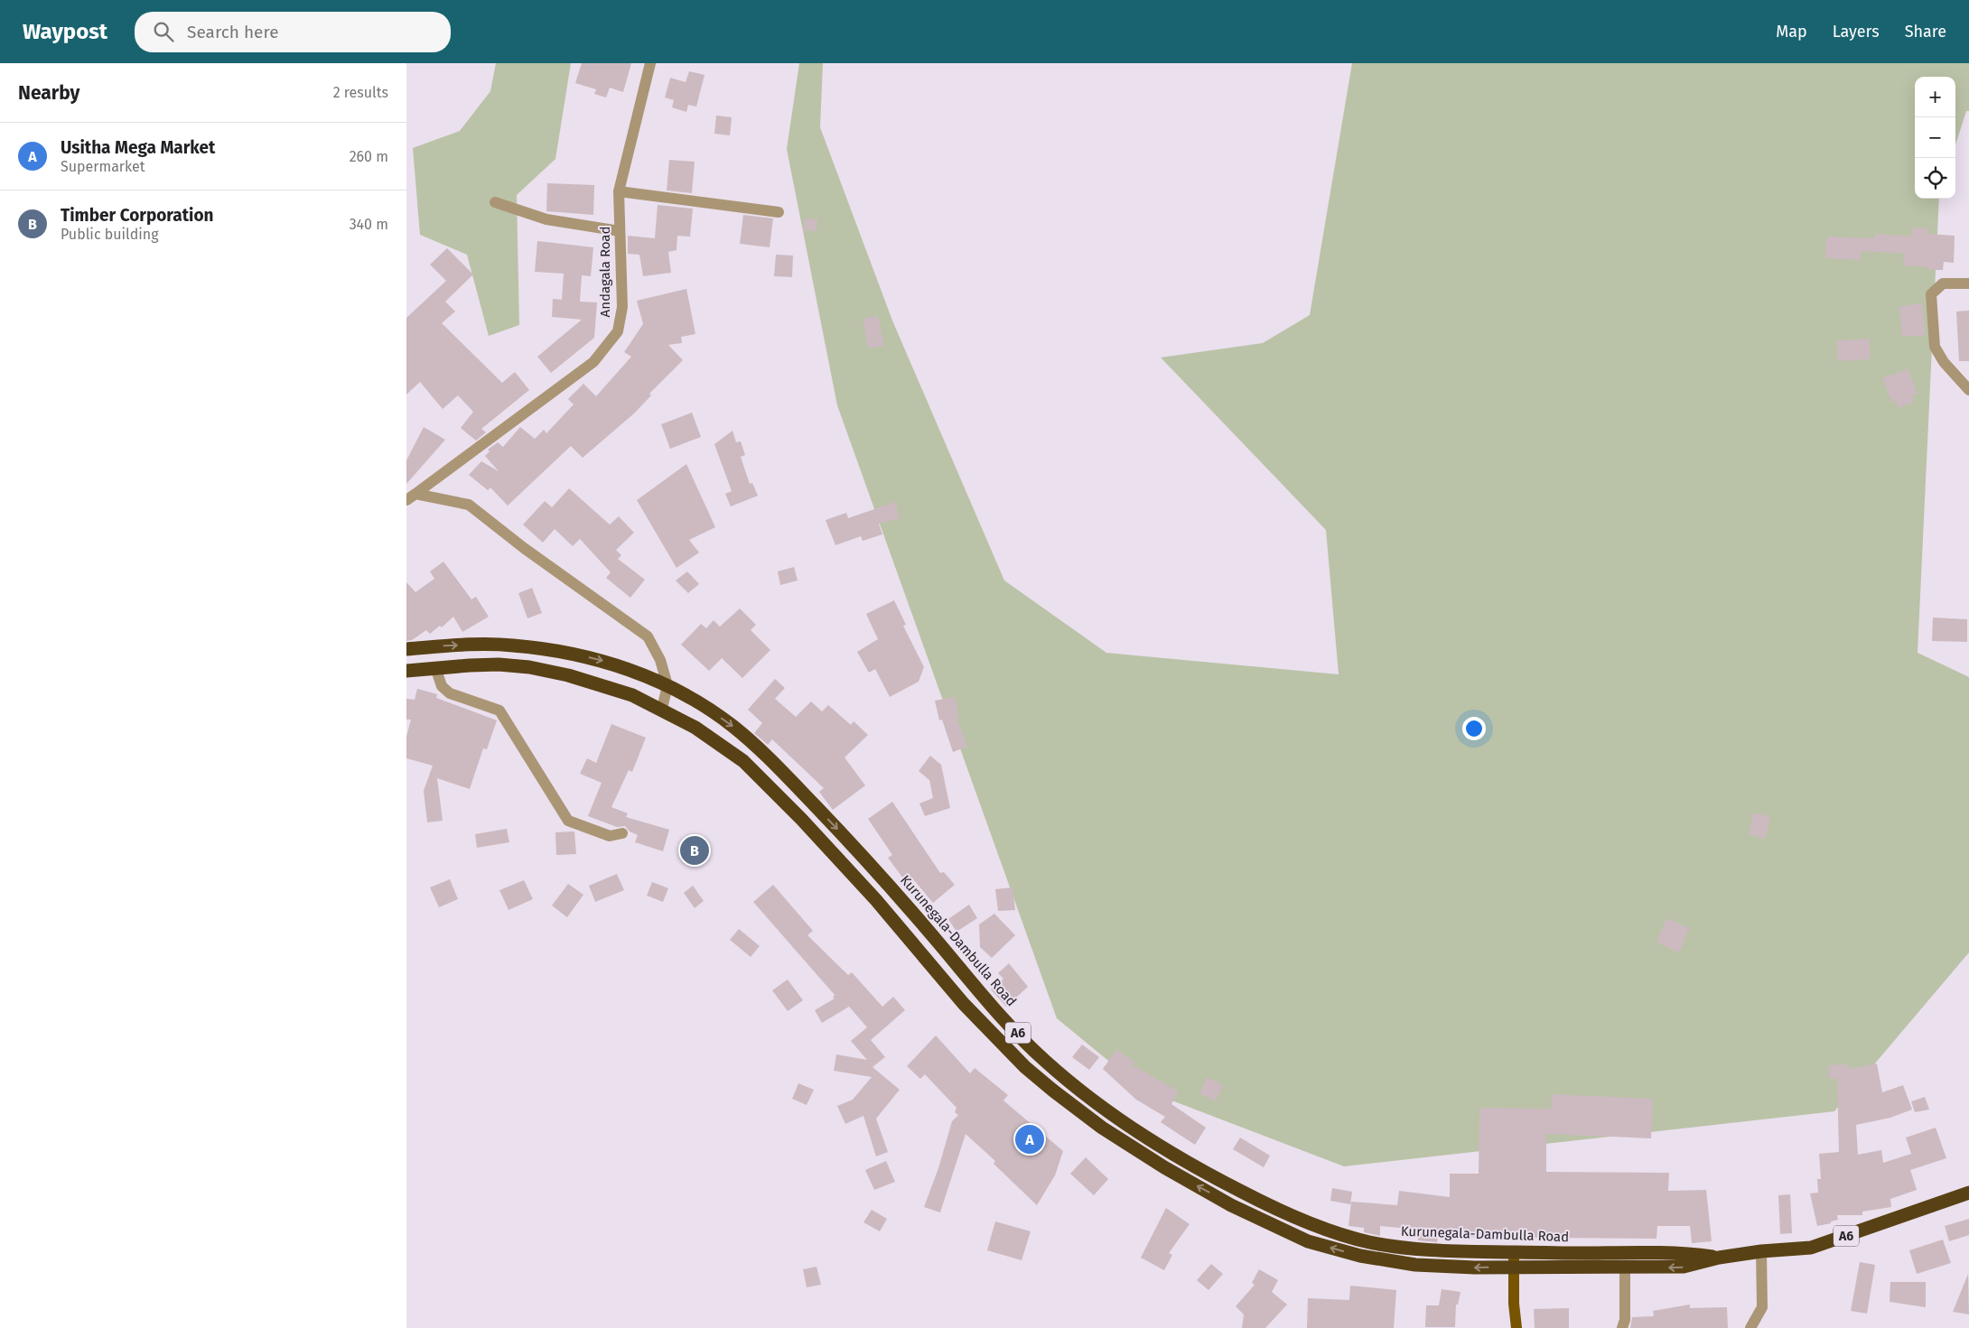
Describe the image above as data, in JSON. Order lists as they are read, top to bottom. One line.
{"streets":{"highway":["Kurunegala-Dambulla Road","A6"],"street":["Andagala Road"]},"page":{"header":"Waypost","search":"Search here","nav":["Map","Layers","Share"],"heading":["Nearby","2 results"],"map_buttons":["+","−"],"list":[{"mark":"A","name":"Usitha Mega Market","note":"Supermarket","value":"260 m"},{"mark":"B","name":"Timber Corporation","note":"Public building","value":"340 m"}],"pins":["B","A"]}}
